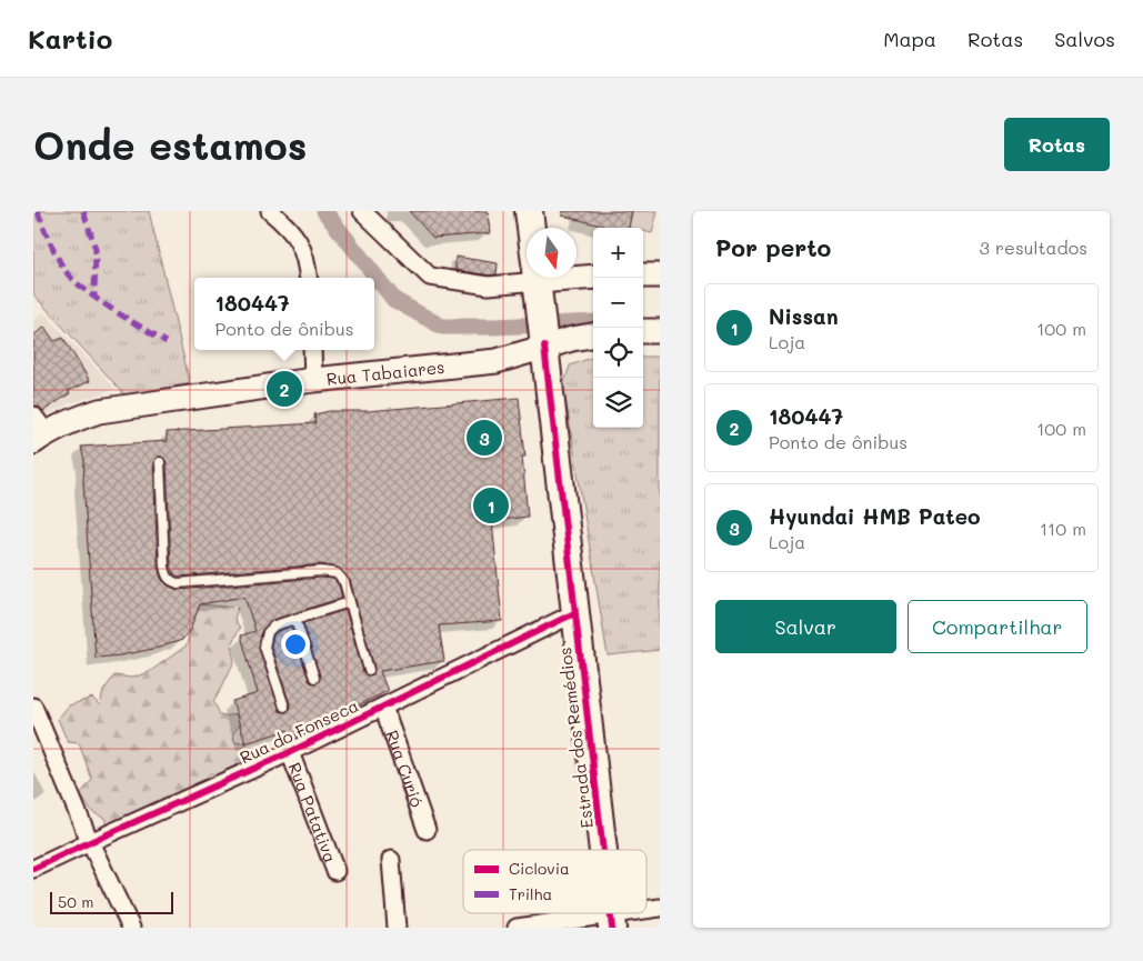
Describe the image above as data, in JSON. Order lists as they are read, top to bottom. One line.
{"streets":{"main road":["Rua Tabaiares","Estrada dos Remédios"],"street":["Rua do Fonseca","Rua Curió","Rua Patativa"]},"crossings":[["Rua Tabaiares","Estrada dos Remédios"],["Rua do Fonseca","Estrada dos Remédios"],["Rua do Fonseca","Rua Curió"],["Rua do Fonseca","Rua Patativa"]],"legend":["Ciclovia","Trilha"],"scale_bar":"50 m","north":"bottom","page":{"header":"Kartio","nav":["Mapa","Rotas","Salvos"],"buttons":["Rotas",["Salvar","Compartilhar"]],"title":"Onde estamos","heading":["Por perto","3 resultados"],"map_buttons":["+","−"],"popup":["180447","Ponto de ônibus"],"list":[{"mark":"1","name":"Nissan","note":"Loja","value":"100 m"},{"mark":"2","name":"180447","note":"Ponto de ônibus","value":"100 m"},{"mark":"3","name":"Hyundai HMB Pateo","note":"Loja","value":"110 m"}],"pins":["2","3","1"],"scale":"50 m"}}
